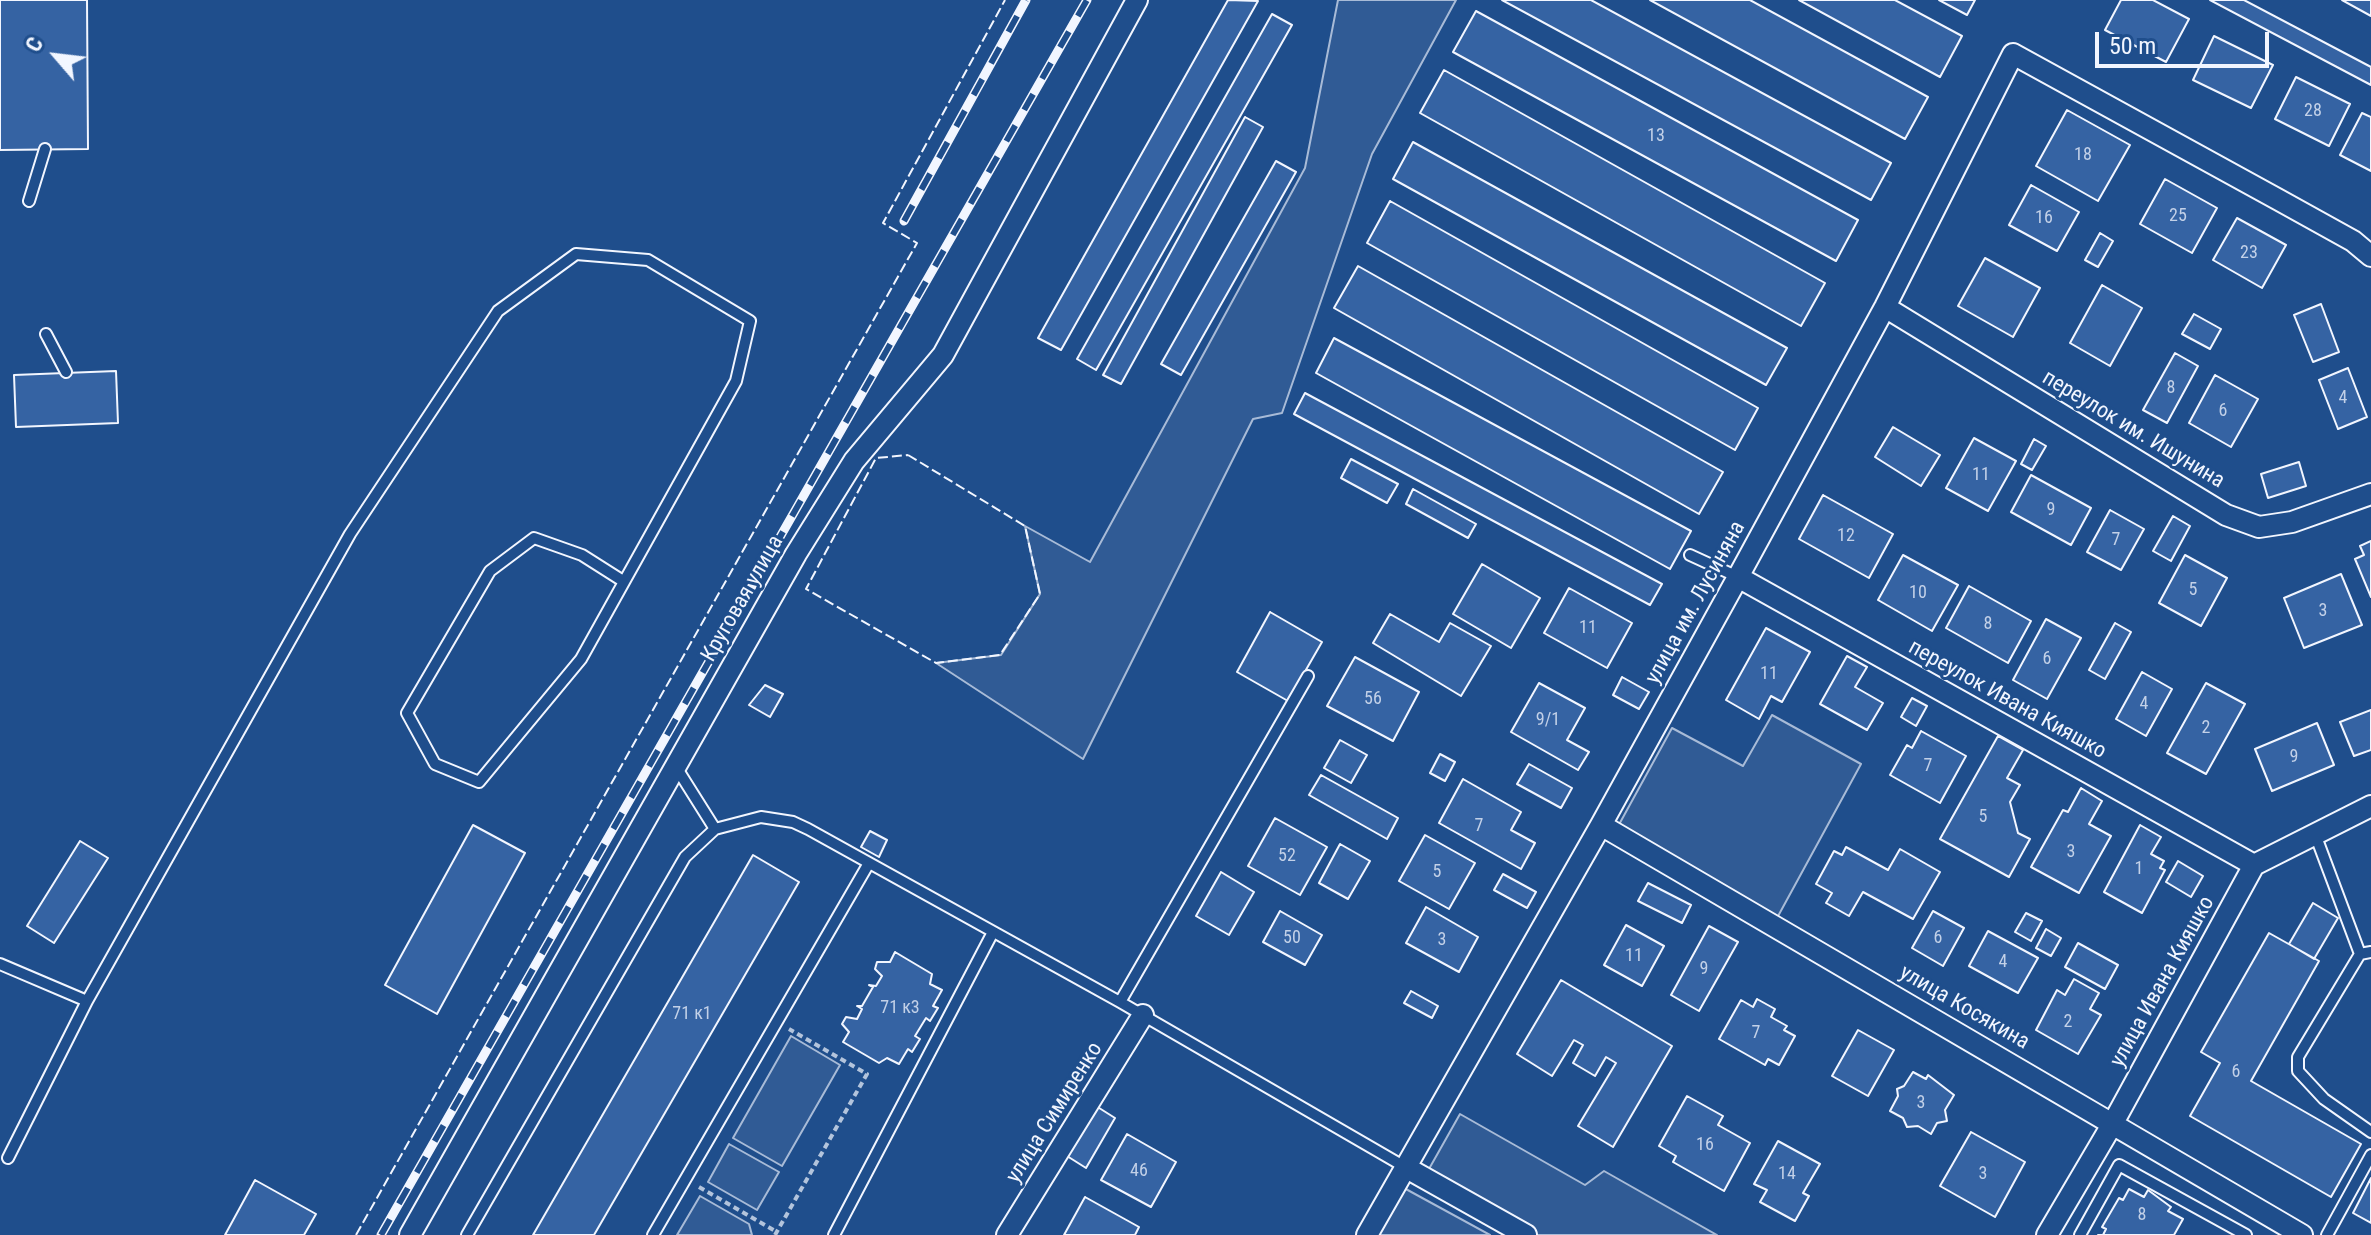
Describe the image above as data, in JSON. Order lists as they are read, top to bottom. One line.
{"streets":{"street":["переулок им. Ишунина","Круговая улица","улица им. Лусиняна","переулок Ивана Кияшко","улица Ивана Кияшко","улица Косякина","улица Симиренко"]},"crossings":[["переулок им. Ишунина","улица им. Лусиняна"],["улица им. Лусиняна","переулок Ивана Кияшко"],["улица им. Лусиняна","улица Косякина"],["переулок Ивана Кияшко","улица Ивана Кияшко"],["улица Ивана Кияшко","улица Косякина"]],"house_numbers":["28","13","18","25","16","23","8","4","6","11","9","12","7","5","10","3","8","11","6","11","56","4","9/1","2","9","7","5","7","3","52","1","5","50","6","3","11","4","9","71 к3","71 к1","2","7","6","3","16","46","14","3","8"],"scale_bar":"50 m","north":"top left"}
